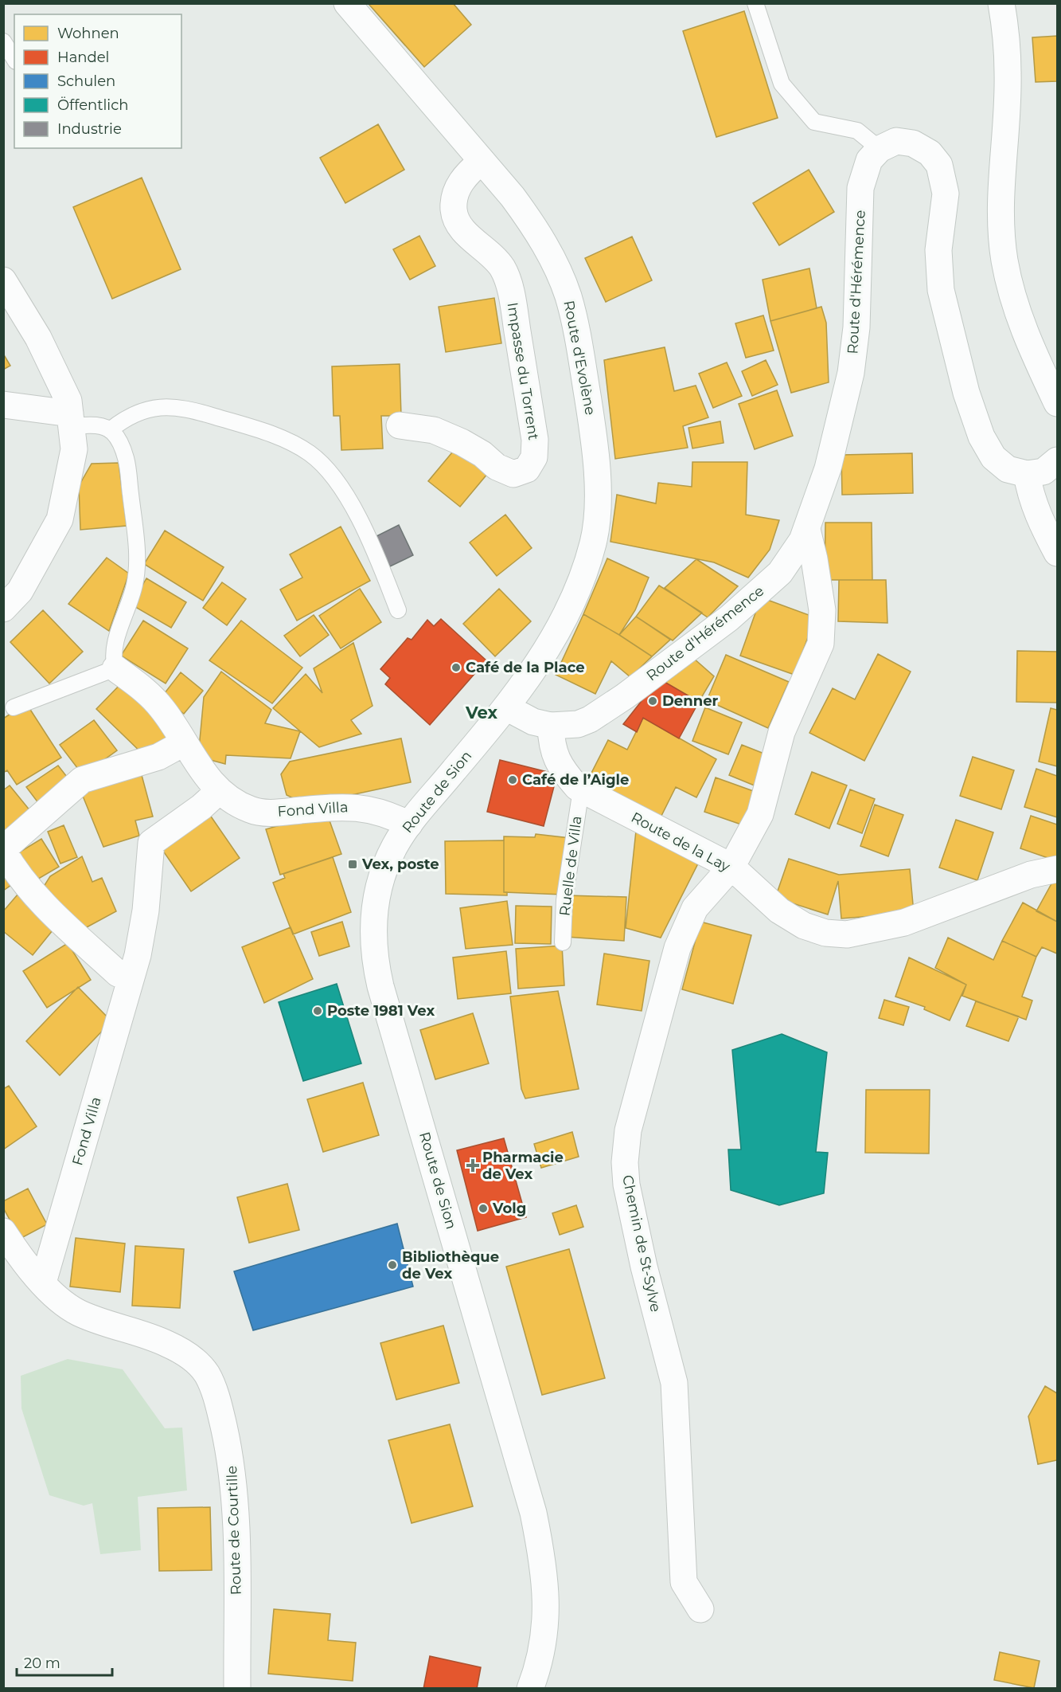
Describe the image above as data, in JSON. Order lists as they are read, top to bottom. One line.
{"streets":{"street":["Route d'Hérémence","Route d'Evolène","Impasse du Torrent","Route de Sion","Fond Villa","Route de la Lay","Chemin de St-Sylve","Route de Courtille"],"lane":["Ruelle de Villa"]},"crossings":[["Route d'Hérémence","Route d'Evolène"],["Route d'Hérémence","Route de Sion"],["Route d'Hérémence","Route de la Lay"],["Route d'Hérémence","Chemin de St-Sylve"],["Route d'Evolène","Impasse du Torrent"],["Route d'Evolène","Route de Sion"],["Route de Sion","Fond Villa"],["Fond Villa","Route de Courtille"],["Route de la Lay","Ruelle de Villa"],["Route de la Lay","Chemin de St-Sylve"]],"districts":["Vex"],"places":{"other":["Café de la Place","Denner","Café de l’Aigle","Poste 1981 Vex","Volg","Bibliothèque de Vex"],"transit":["Vex, poste"],"health":["Pharmacie de Vex"]},"legend":["Wohnen","Handel","Schulen","Öffentlich","Industrie"],"scale_bar":"20 m"}
